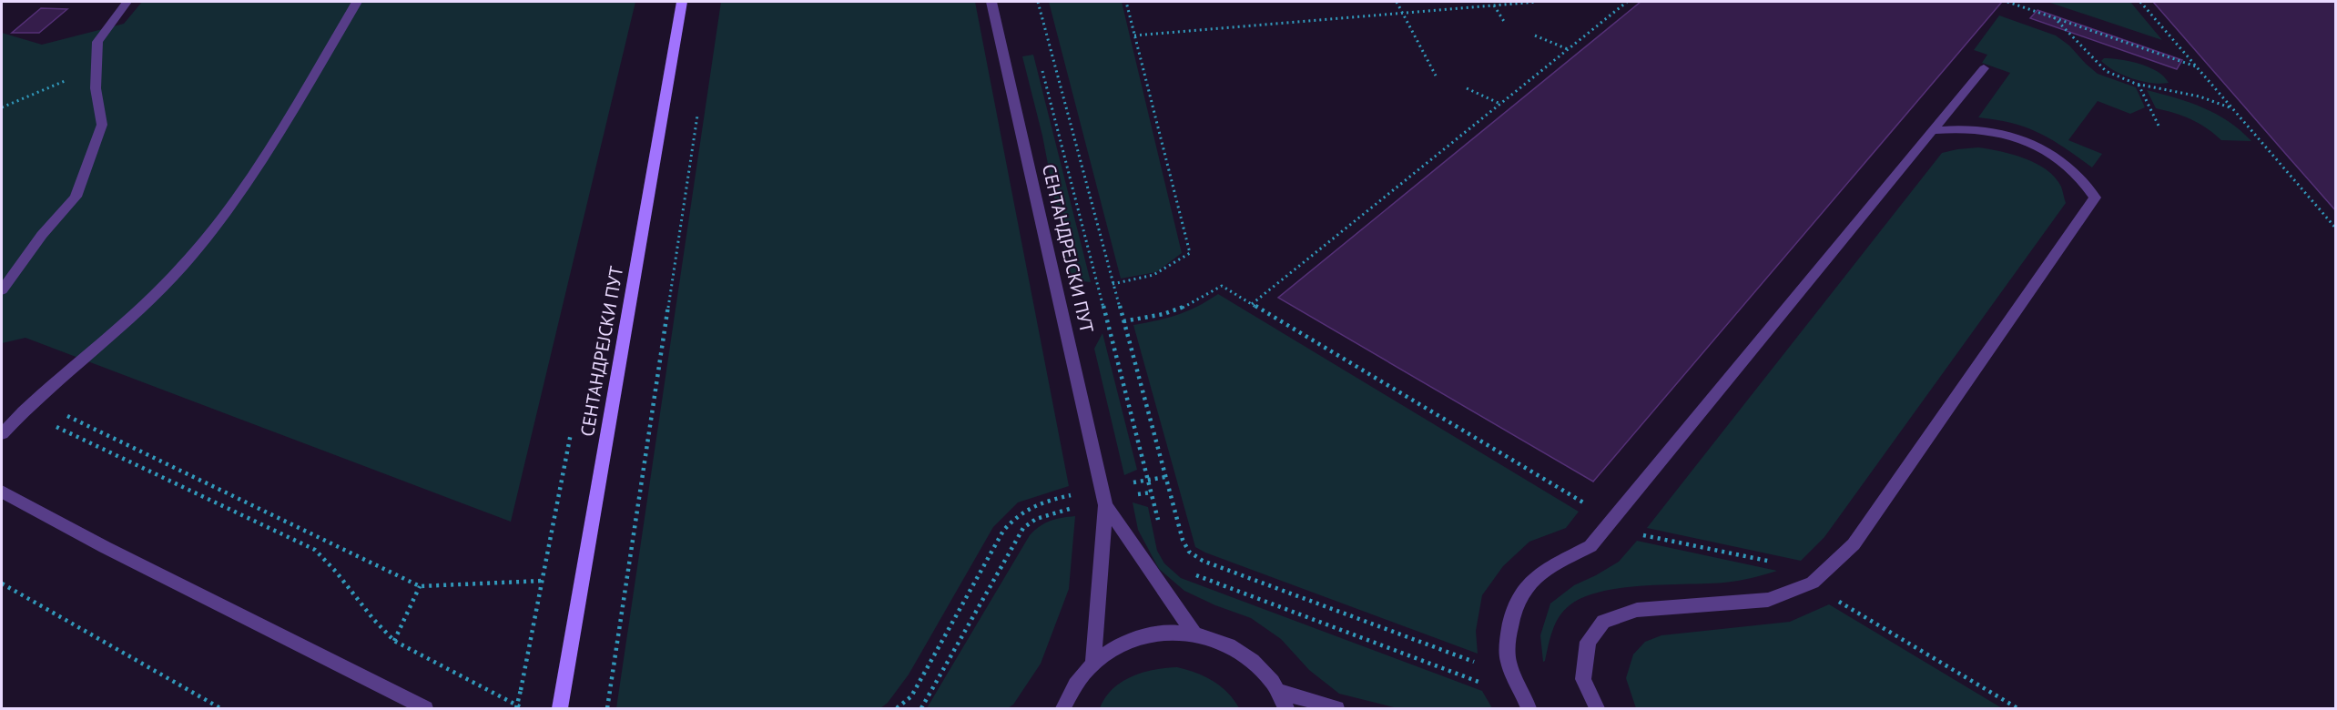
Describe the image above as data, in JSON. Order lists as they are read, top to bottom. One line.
{"streets":{"main road":["СЕНТАНДРЕЈСКИ ПУТ"]}}
